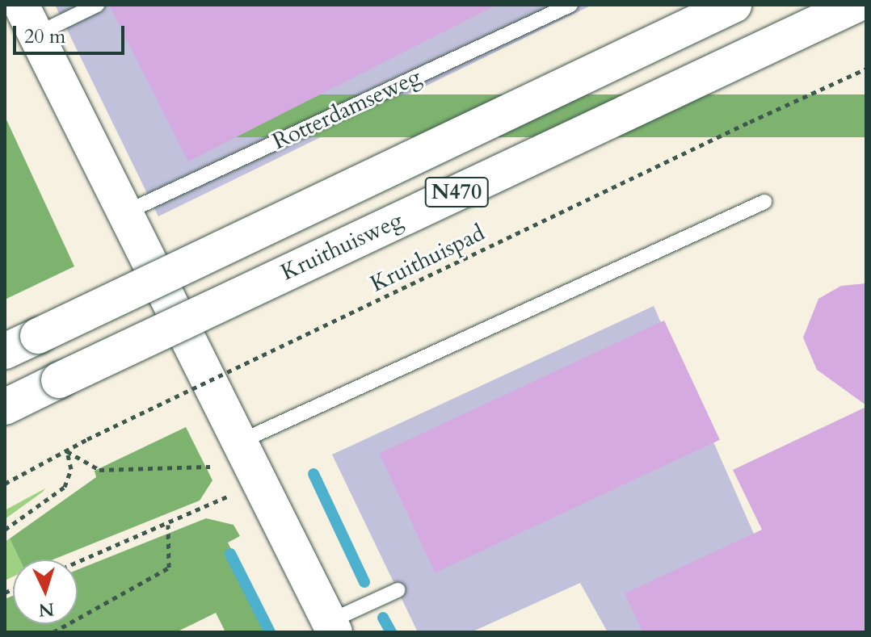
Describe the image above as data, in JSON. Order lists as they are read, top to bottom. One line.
{"streets":{"main road":["N470","Kruithuisweg"],"lane":["Rotterdamseweg"],"path":["Kruithuispad"]},"scale_bar":"20 m","north":"bottom"}
